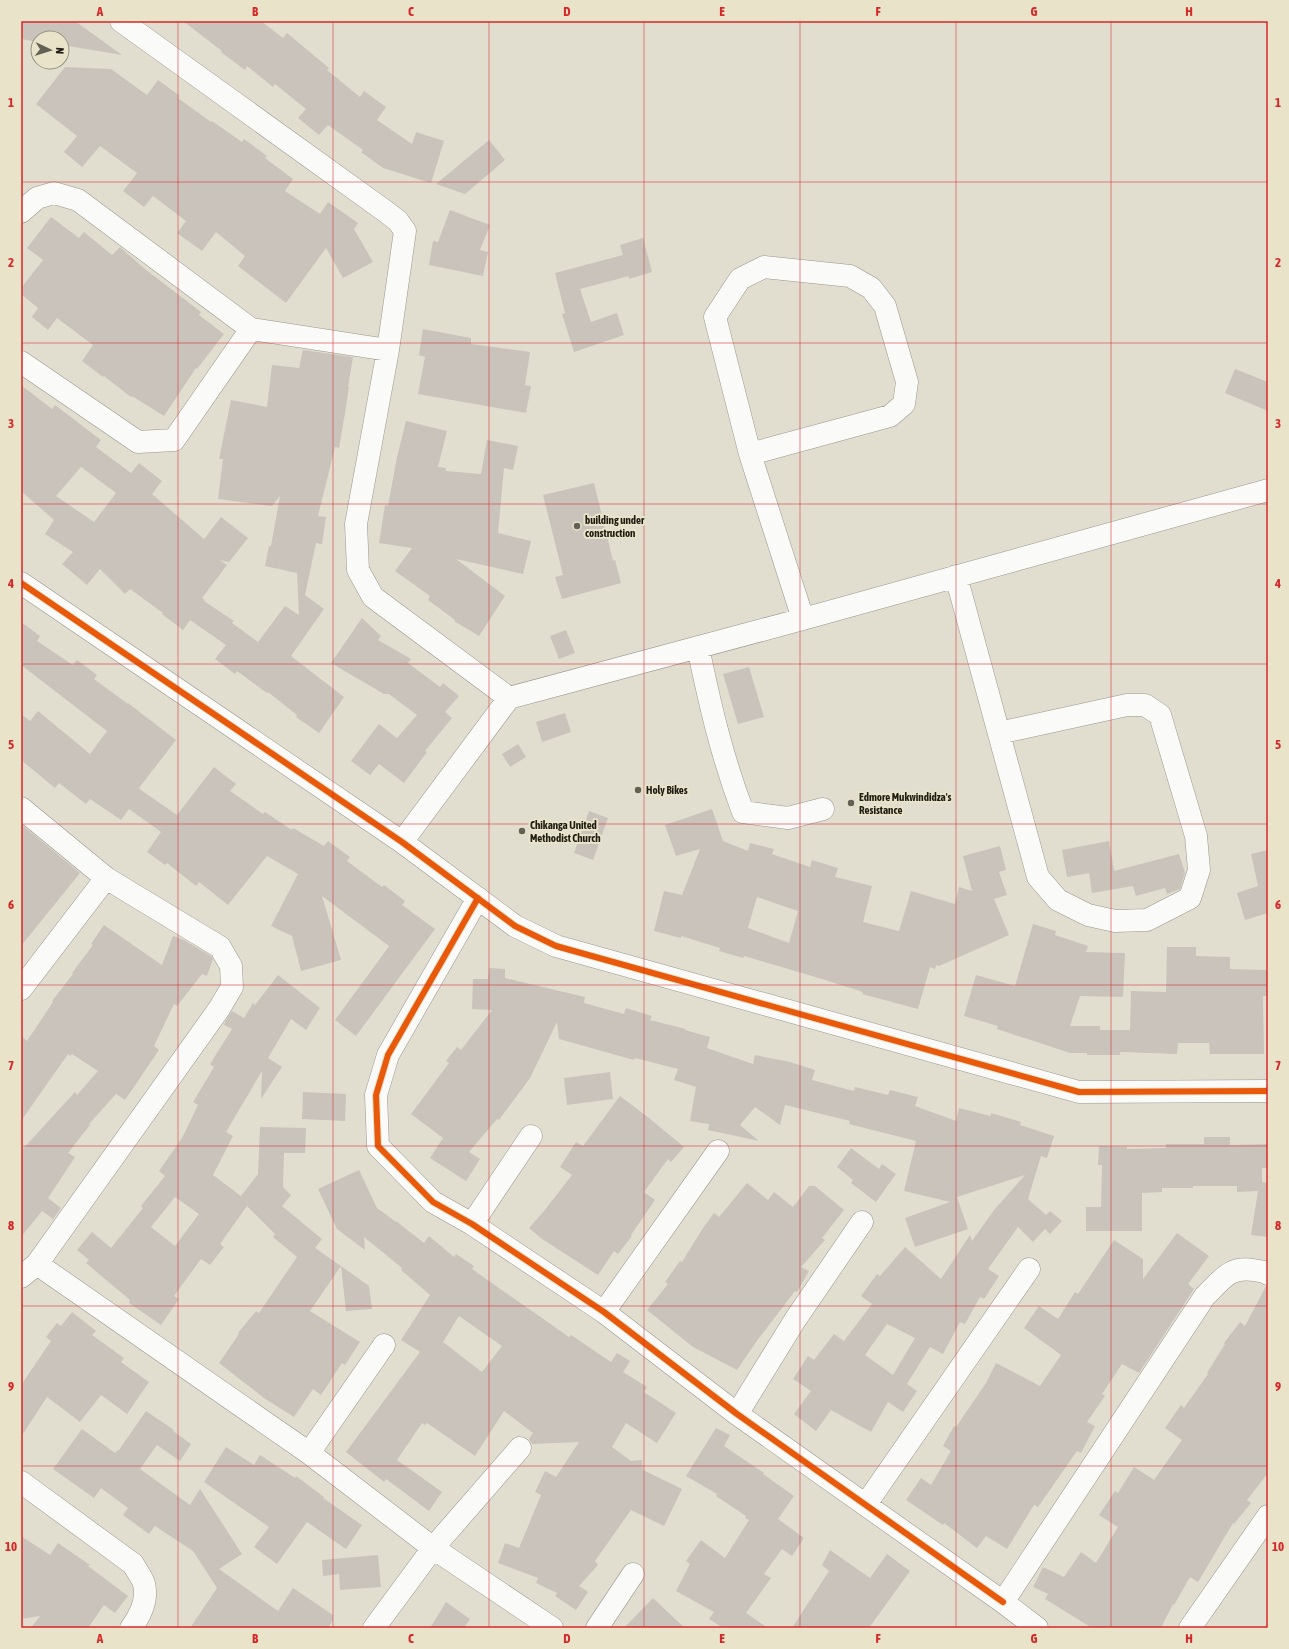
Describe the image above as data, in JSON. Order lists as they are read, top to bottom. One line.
{"places":["building under construction","Holy Bikes","Edmore Mukwindidza's Resistance","Chikanga United Methodist Church"],"north":"right","grid":{"columns":["A","B","C","D","E","F","G","H"],"rows":["1","2","3","4","5","6","7","8","9","10"]}}
